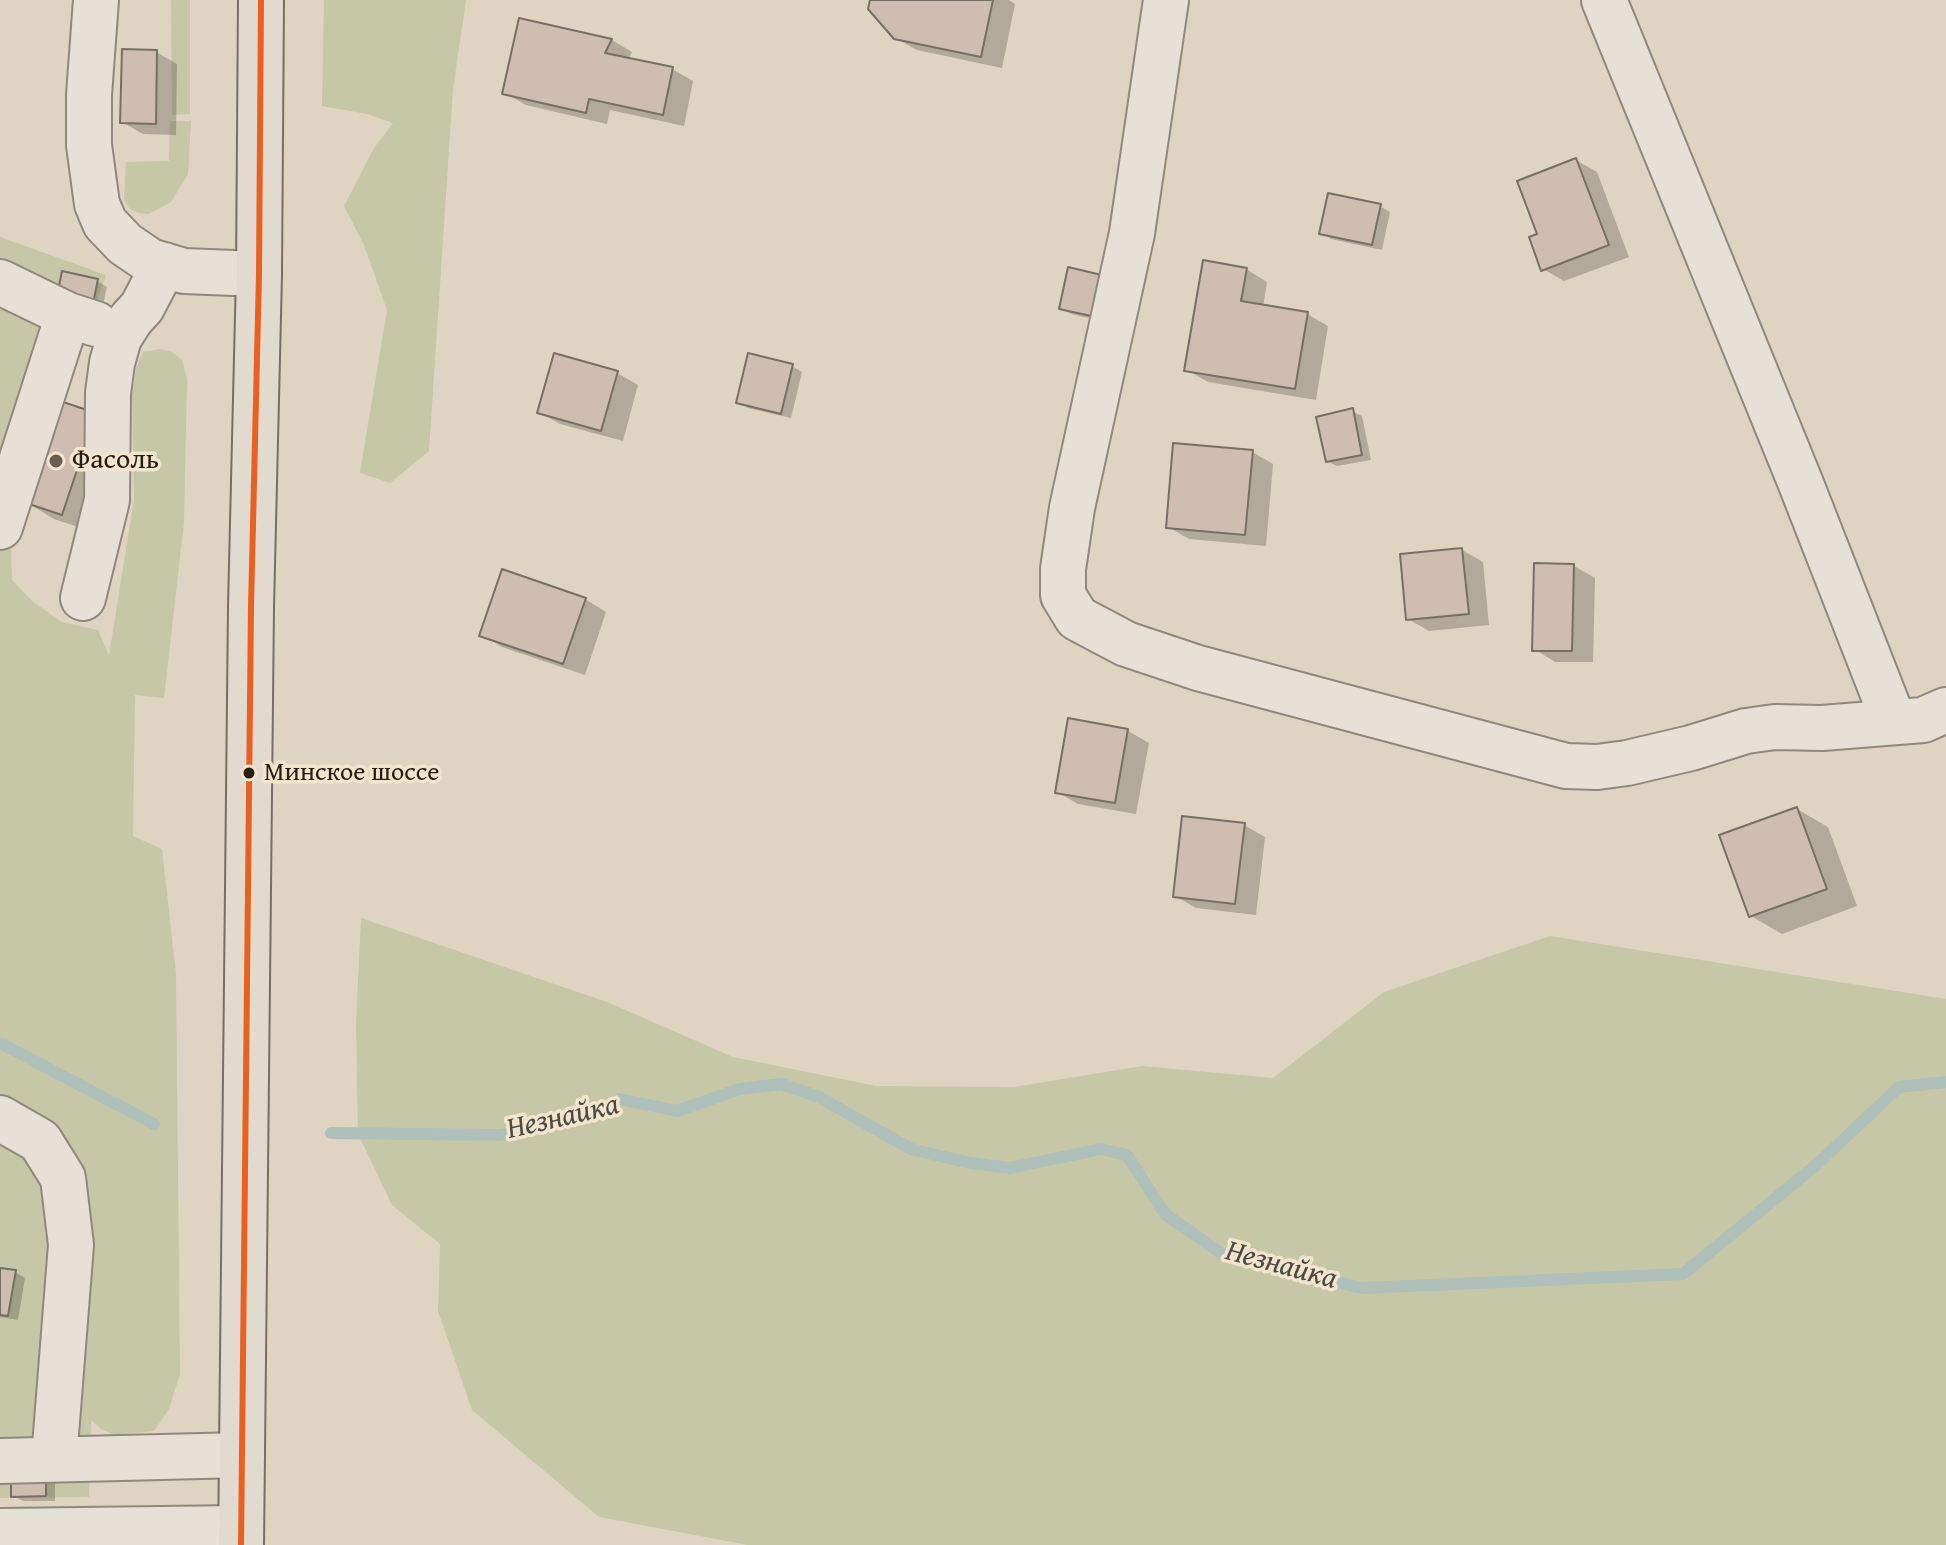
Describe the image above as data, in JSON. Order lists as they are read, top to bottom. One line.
{"water":["Незнайка"],"places":["Фасоль","Минское шоссе"]}
